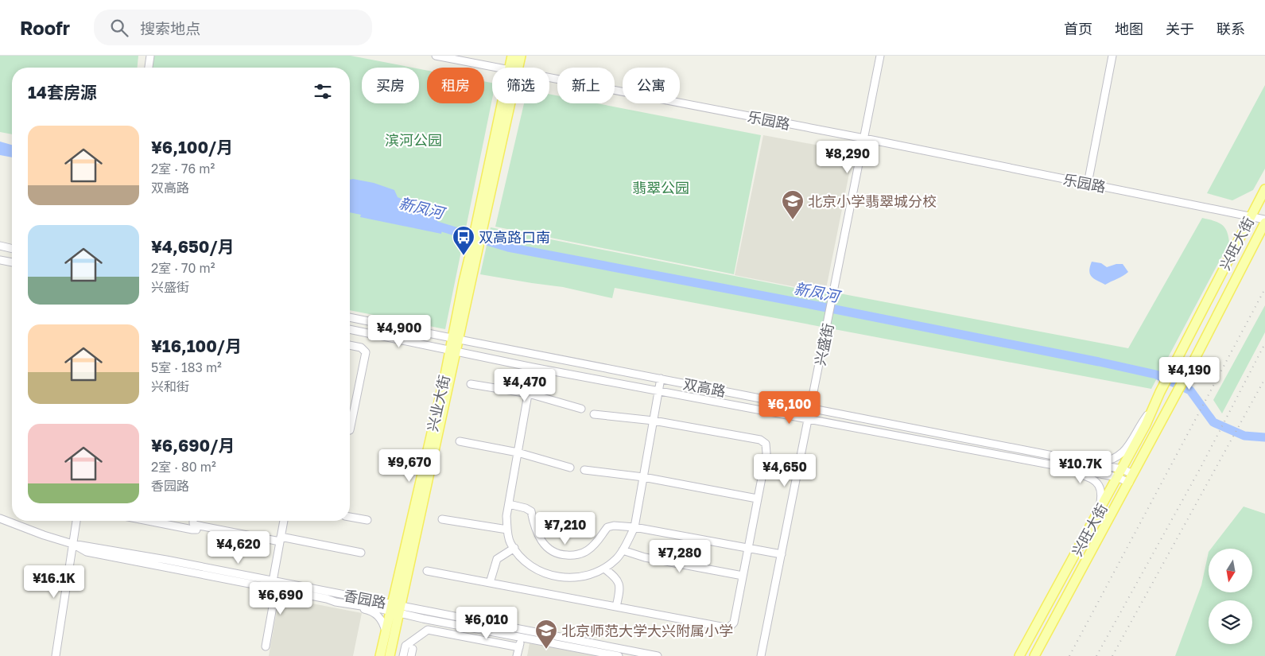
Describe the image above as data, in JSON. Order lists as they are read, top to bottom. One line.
{"streets":{"main road":["兴旺大街","兴业大街"],"street":["乐园路","兴盛街","双高路","香园路"]},"crossings":[["乐园路","兴旺大街"],["乐园路","兴盛街"],["兴旺大街","双高路"],["兴盛街","双高路"],["双高路","兴业大街"],["兴业大街","香园路"]],"water":["新凤河"],"parks":["滨河公园","翡翠公园"],"places":{"school or university":["北京小学翡翠城分校","北京师范大学大兴附属小学"],"bus stop":["双高路口南"]},"north":"bottom","page":{"header":"Roofr","search":"搜索地点","nav":["首页","地图","关于","联系"],"chip":["买房","租房","筛选","新上","公寓"],"heading":"14套房源","list":[{"name":"¥6,100/月","note":"2室 · 76 m² · 双高路"},{"name":"¥4,650/月","note":"2室 · 70 m² · 兴盛街"},{"name":"¥16,100/月","note":"5室 · 183 m² · 兴和街"},{"name":"¥6,690/月","note":"2室 · 80 m² · 香园路"}],"price":["¥8,290","¥4,900","¥4,190","¥4,470","¥6,100","¥9,670","¥10.7K","¥4,650","¥7,210","¥4,620","¥7,280","¥16.1K","¥6,690","¥6,010"]}}
